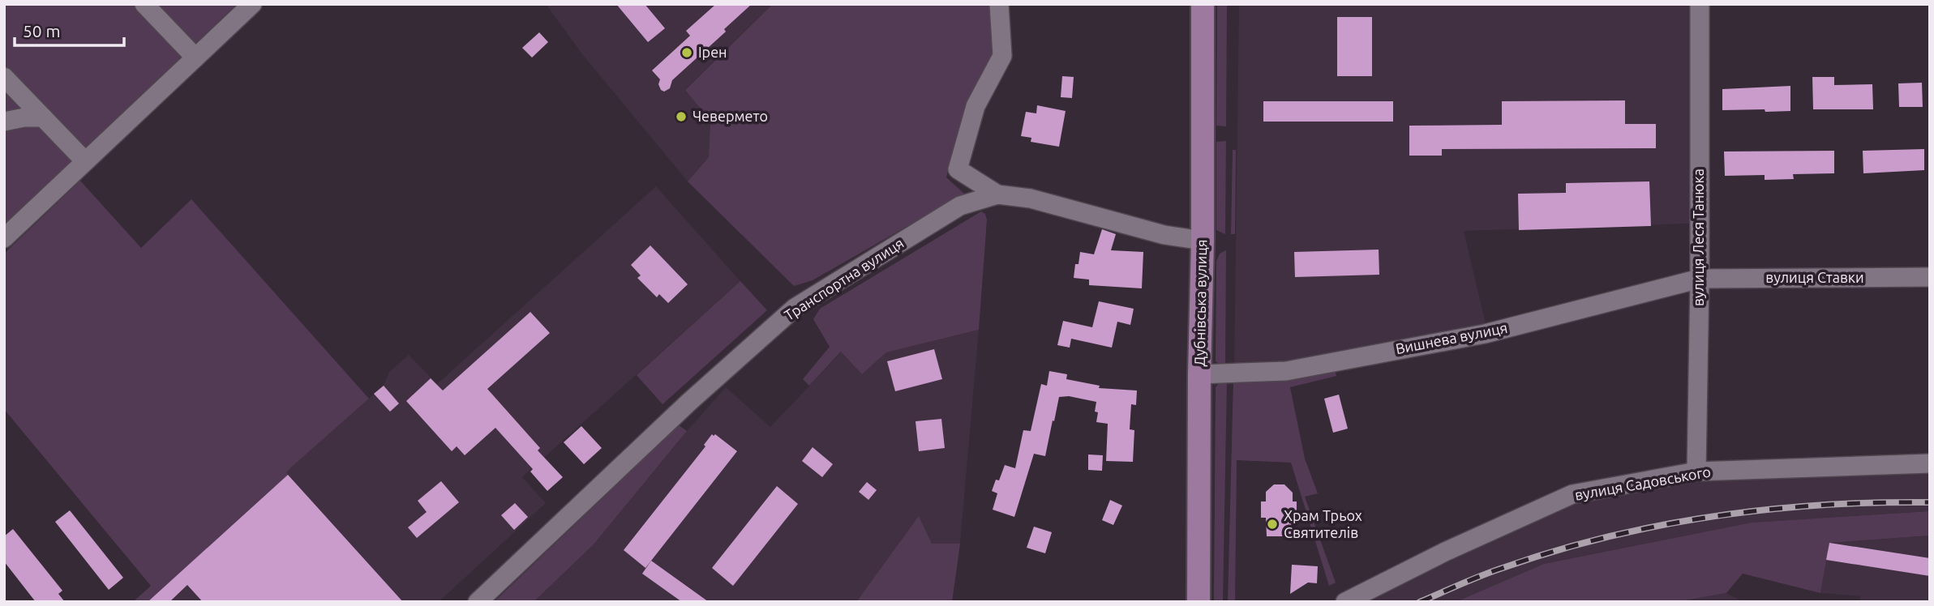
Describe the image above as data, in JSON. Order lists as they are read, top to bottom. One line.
{"streets":{"main road":["Дубнівська вулиця"],"street":["вулиця Леся Танюка","вулиця Ставки","Транспортна вулиця","Вишнева вулиця","вулиця Садовського"]},"crossings":[["вулиця Леся Танюка","вулиця Ставки"],["вулиця Леся Танюка","Вишнева вулиця"],["вулиця Леся Танюка","вулиця Садовського"],["вулиця Ставки","Вишнева вулиця"],["Транспортна вулиця","Дубнівська вулиця"],["Дубнівська вулиця","Вишнева вулиця"]],"places":["Ірен","Чевермето","Храм Трьох Святителів"],"scale_bar":"50 m"}
